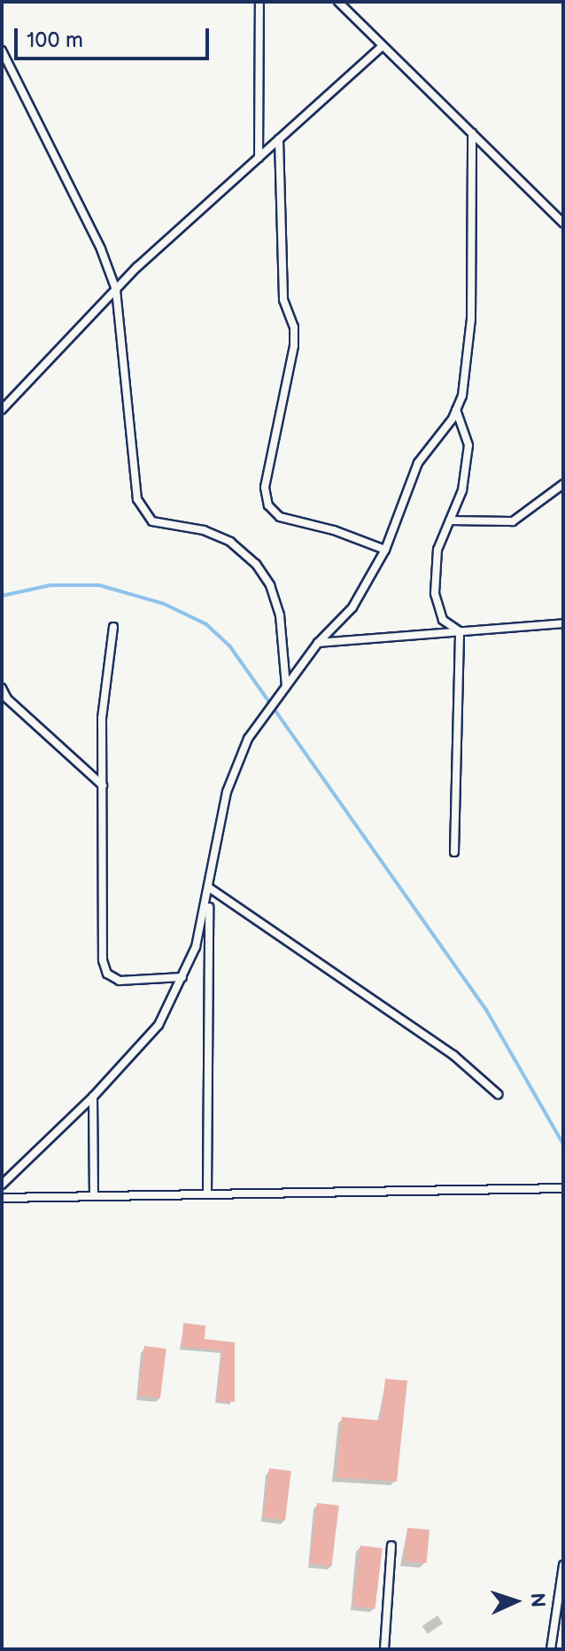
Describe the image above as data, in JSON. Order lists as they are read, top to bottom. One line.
{"scale_bar":"100 m","north":"right"}
